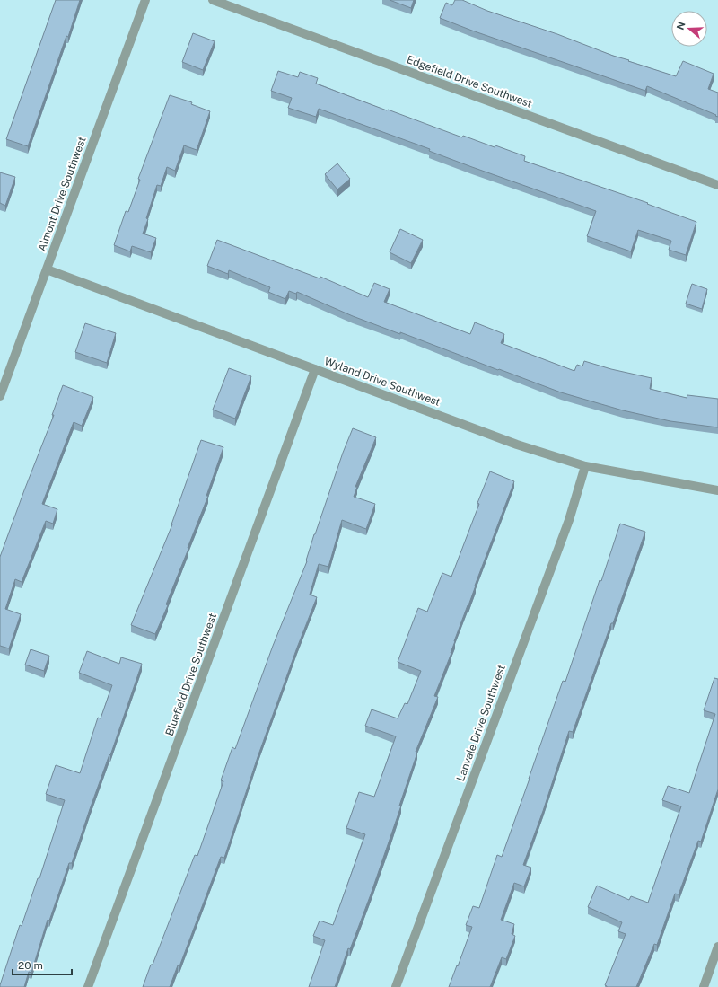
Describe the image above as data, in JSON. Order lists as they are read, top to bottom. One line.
{"streets":{"street":["Edgefield Drive Southwest","Almont Drive Southwest","Wyland Drive Southwest","Bluefield Drive Southwest","Lanvale Drive Southwest"]},"crossings":[["Almont Drive Southwest","Wyland Drive Southwest"],["Wyland Drive Southwest","Bluefield Drive Southwest"],["Wyland Drive Southwest","Lanvale Drive Southwest"]],"scale_bar":"20 m","north":"left"}
